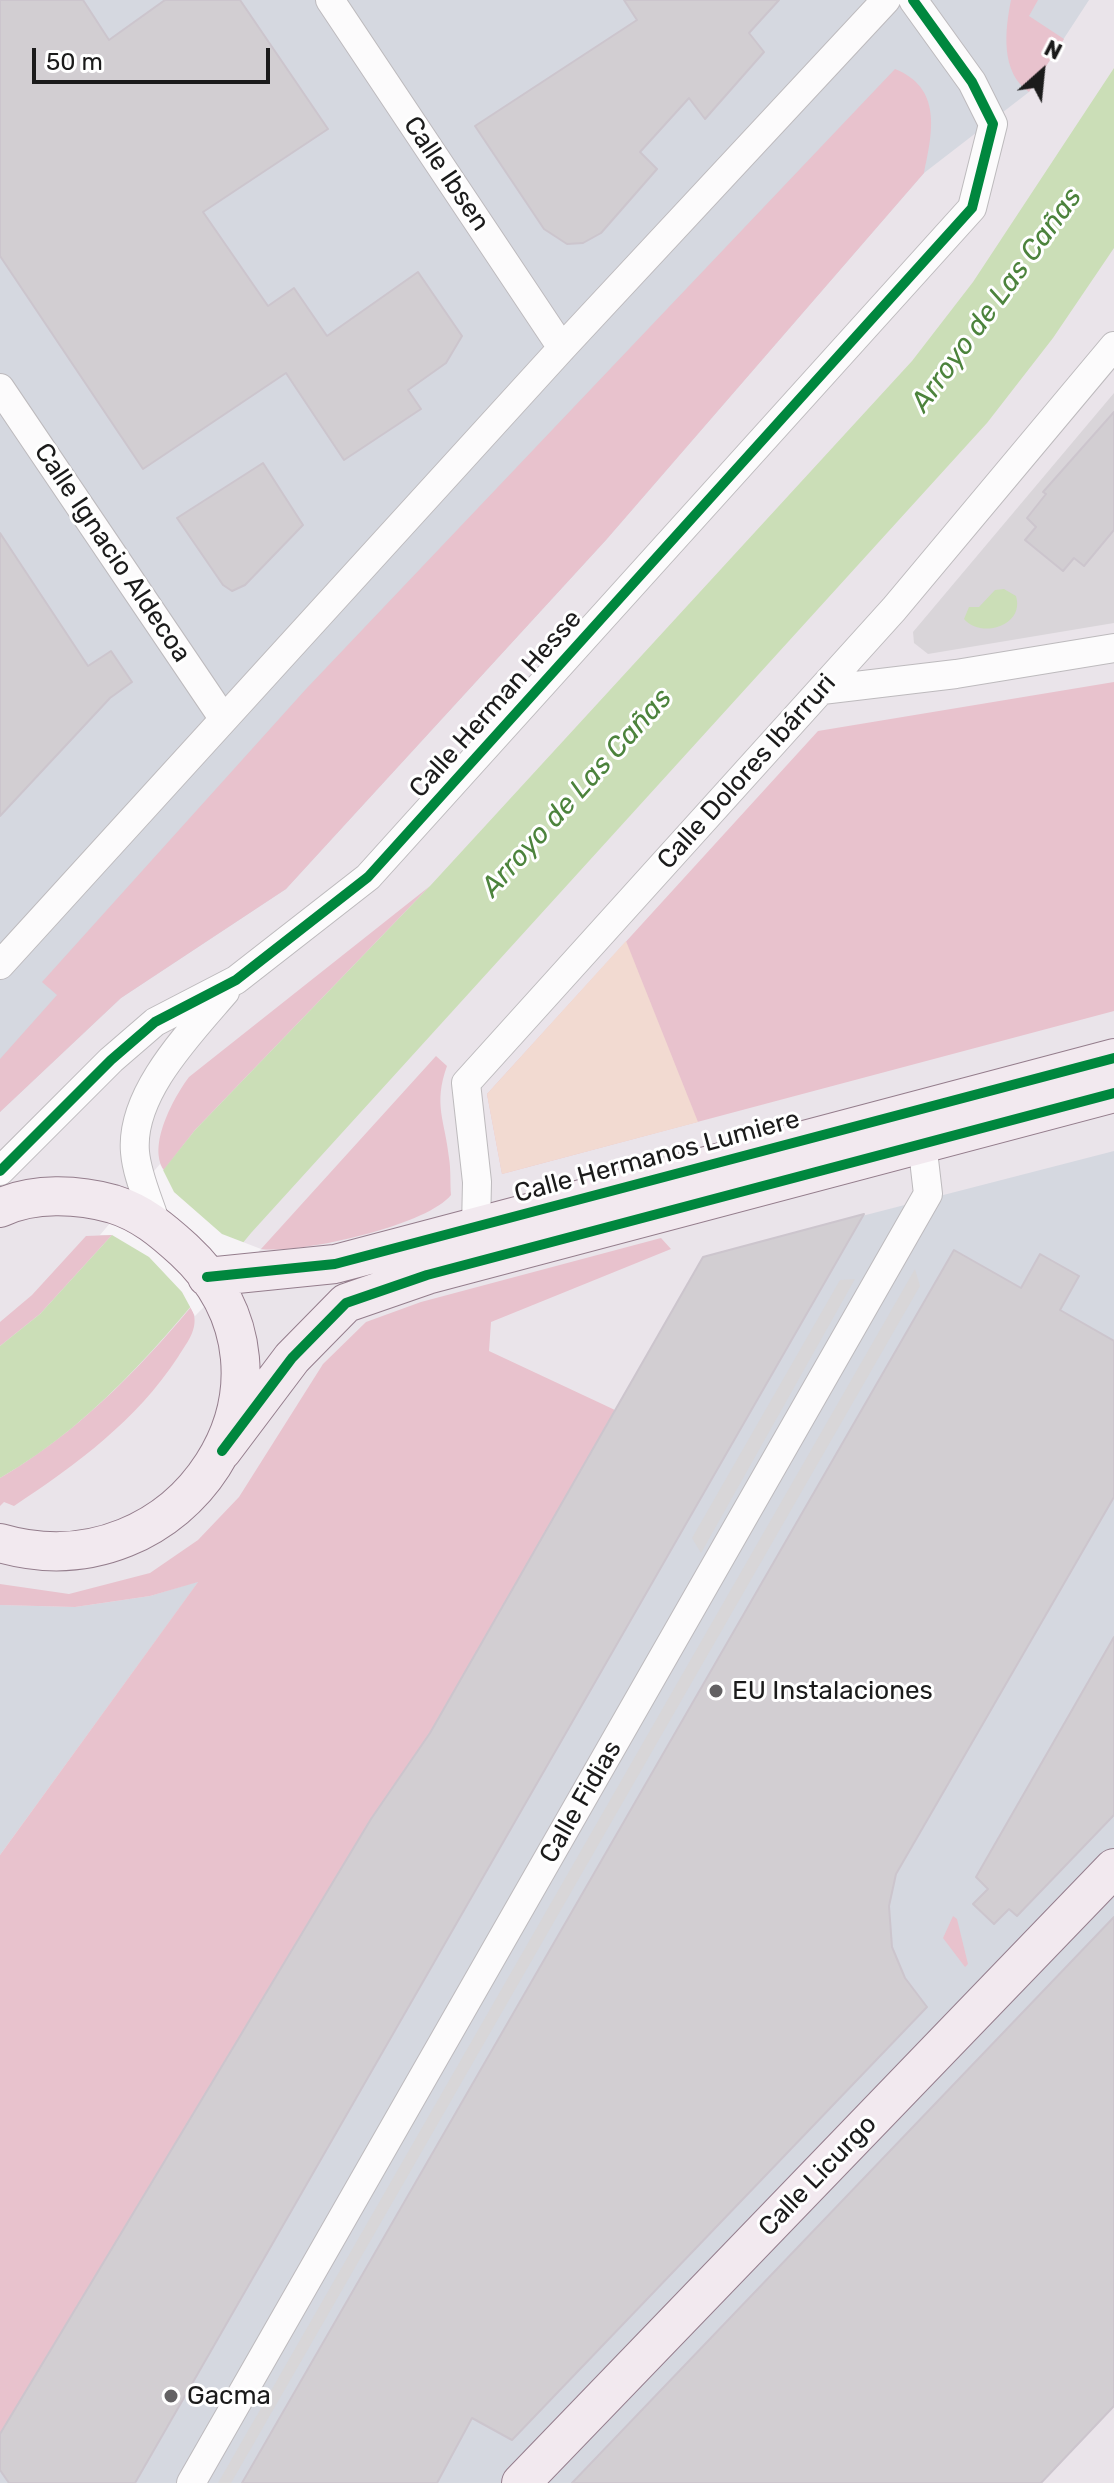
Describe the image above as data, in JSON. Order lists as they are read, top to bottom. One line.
{"streets":{"main road":["Calle Hermanos Lumiere","Calle Licurgo"],"street":["Calle Ibsen","Calle Ignacio Aldecoa","Calle Herman Hesse","Calle Dolores Ibárruri","Calle Fidias"]},"crossings":[["Calle Dolores Ibárruri","Calle Hermanos Lumiere"],["Calle Hermanos Lumiere","Calle Fidias"]],"water":["Arroyo de Las Cañas"],"places":["EU Instalaciones","Gacma"],"scale_bar":"50 m","north":"top right"}
